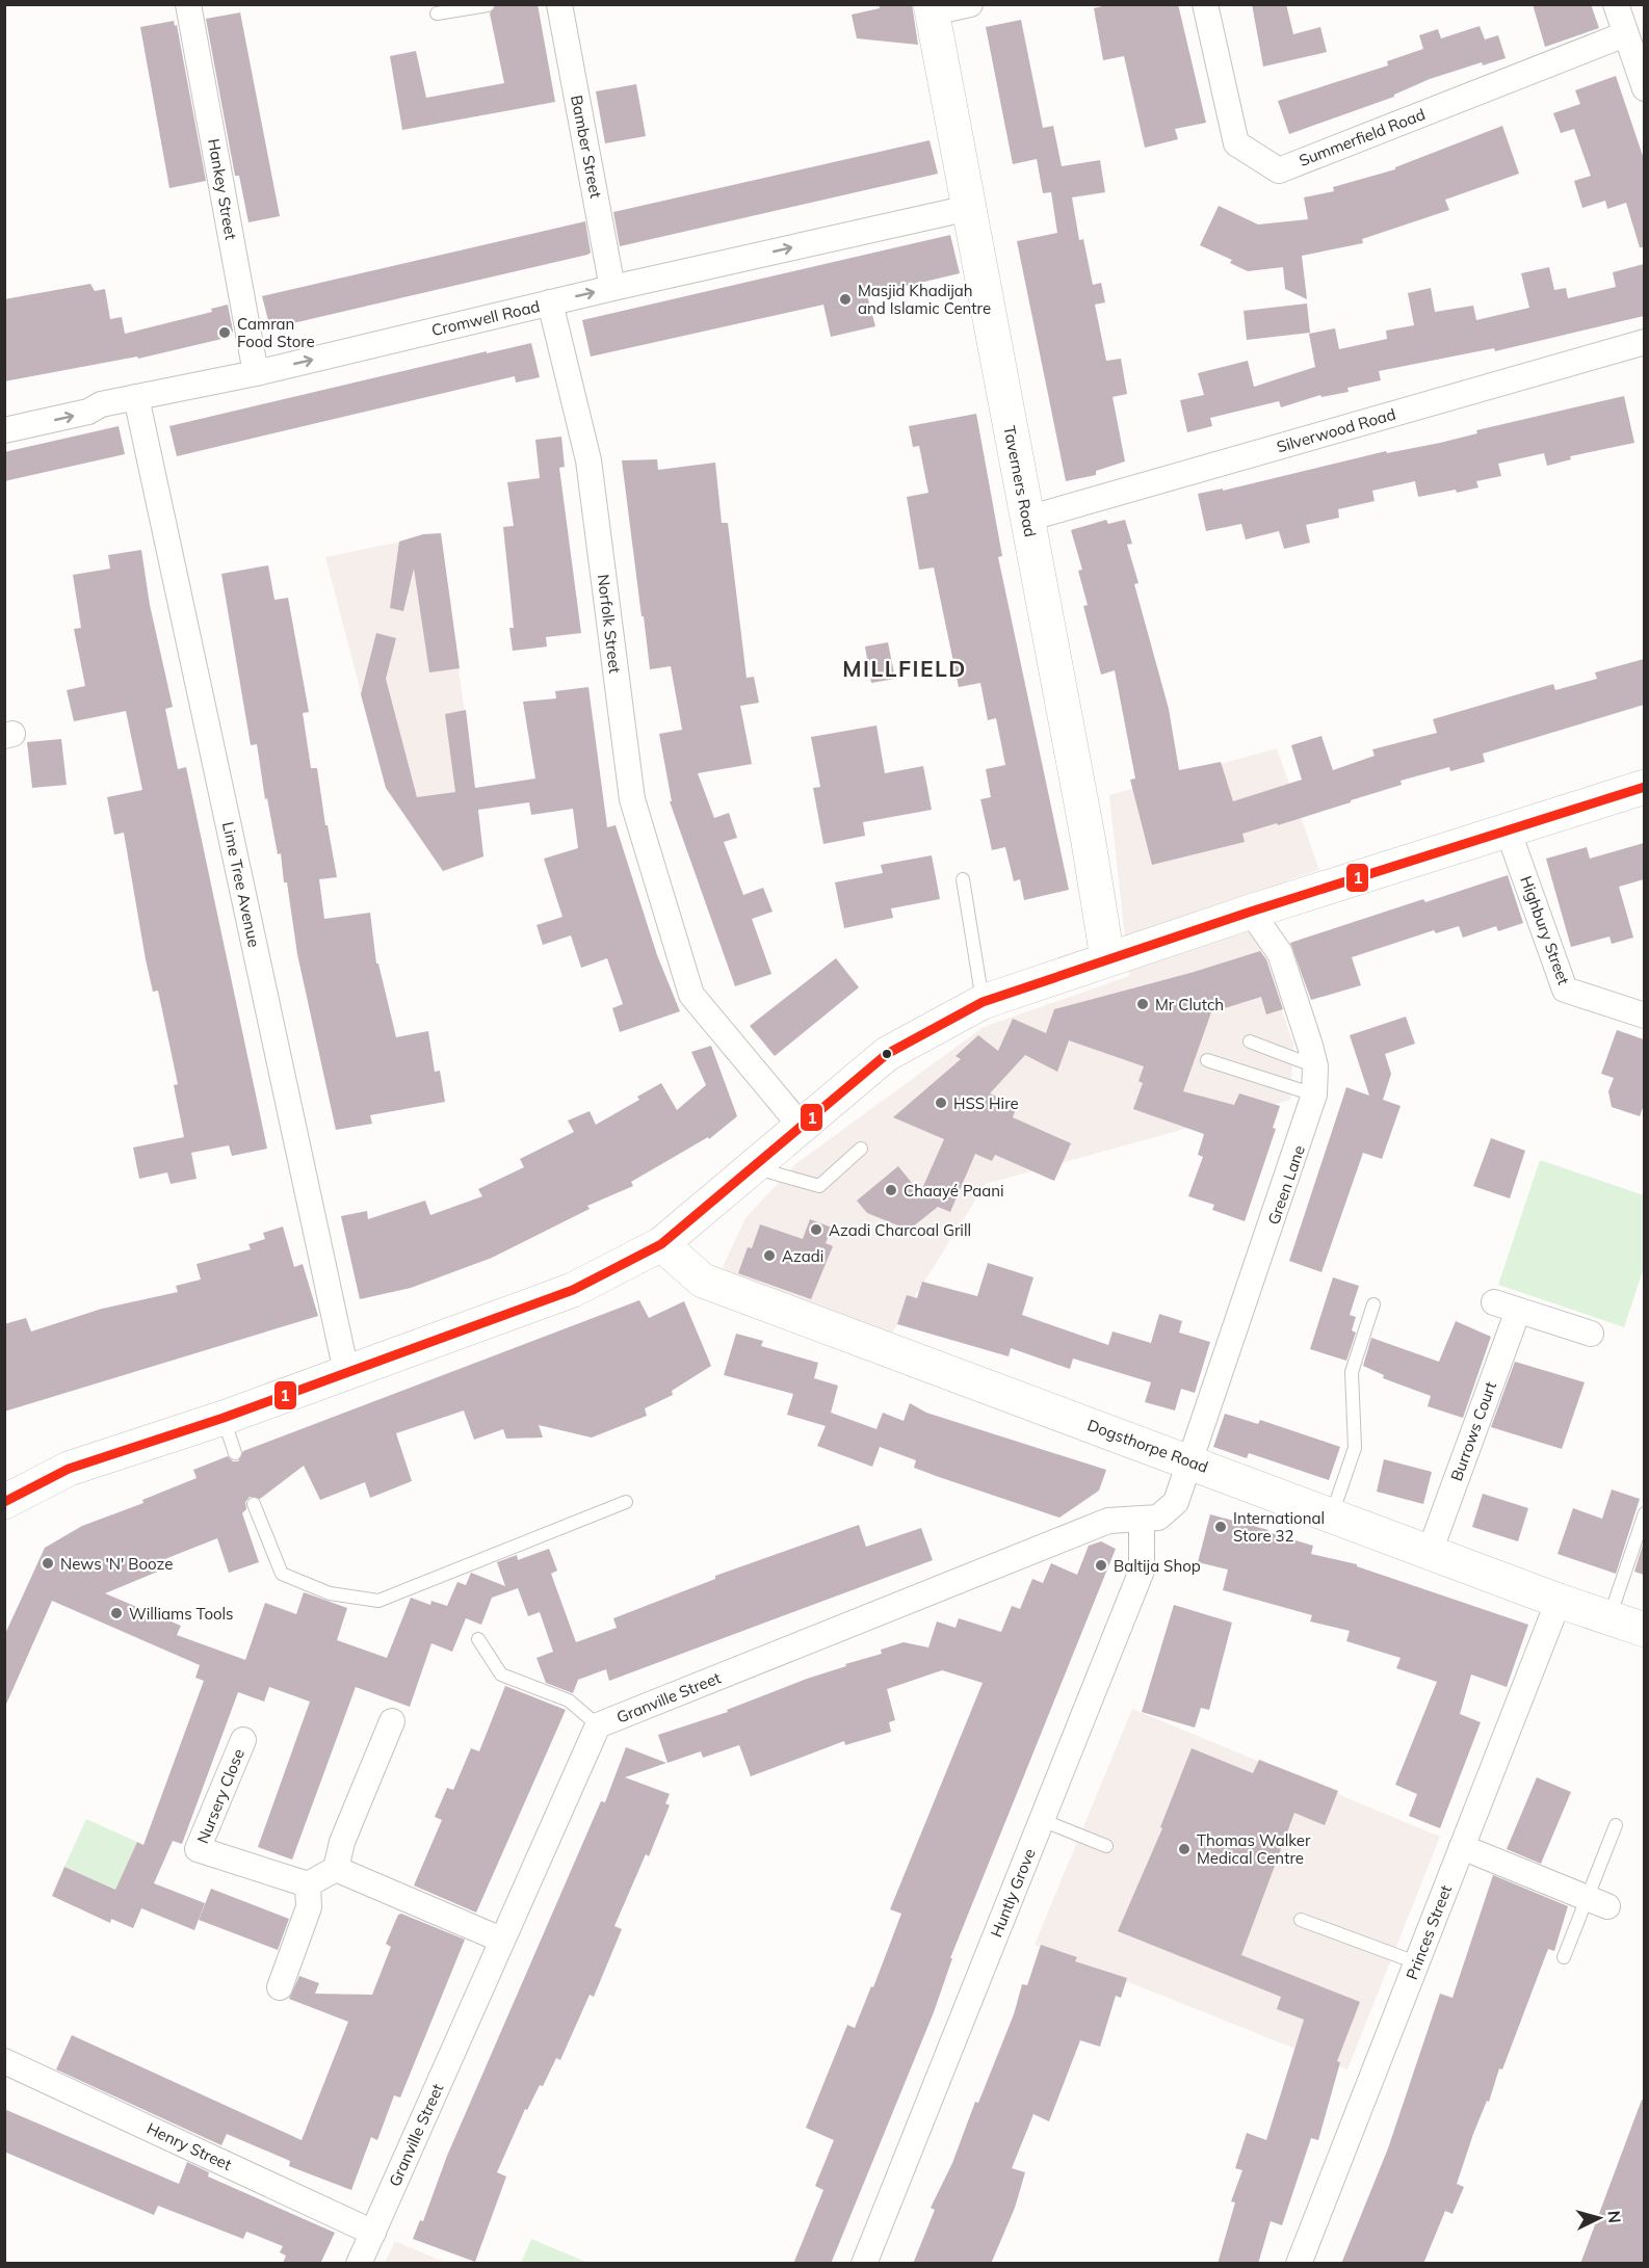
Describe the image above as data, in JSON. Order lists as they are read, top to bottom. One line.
{"streets":{"street":["Summerfield Road","Bamber Street","Hankey Street","Cromwell Road","Silverwood Road","Taverners Road","Norfolk Street","Lime Tree Avenue","Highbury Street","Green Lane","Burrows Court","Dogsthorpe Road","Granville Street","Nursery Close","Huntly Grove","Princes Street","Henry Street"]},"crossings":[["Bamber Street","Cromwell Road"],["Hankey Street","Cromwell Road"],["Cromwell Road","Taverners Road"],["Cromwell Road","Norfolk Street"],["Cromwell Road","Lime Tree Avenue"],["Silverwood Road","Taverners Road"],["Green Lane","Dogsthorpe Road"],["Green Lane","Granville Street"],["Burrows Court","Dogsthorpe Road"],["Dogsthorpe Road","Granville Street"],["Dogsthorpe Road","Princes Street"],["Granville Street","Huntly Grove"],["Granville Street","Henry Street"]],"one_way":["Cromwell Road"],"districts":["MILLFIELD"],"places":["Masjid Khadijah and Islamic Centre","Camran Food Store","Mr Clutch","HSS Hire","Chaayé Paani","Azadi Charcoal Grill","Azadi","International Store 32","News 'N' Booze","Baltija Shop","Williams Tools","Thomas Walker Medical Centre"],"lines":["transit line 1"],"north":"right"}
